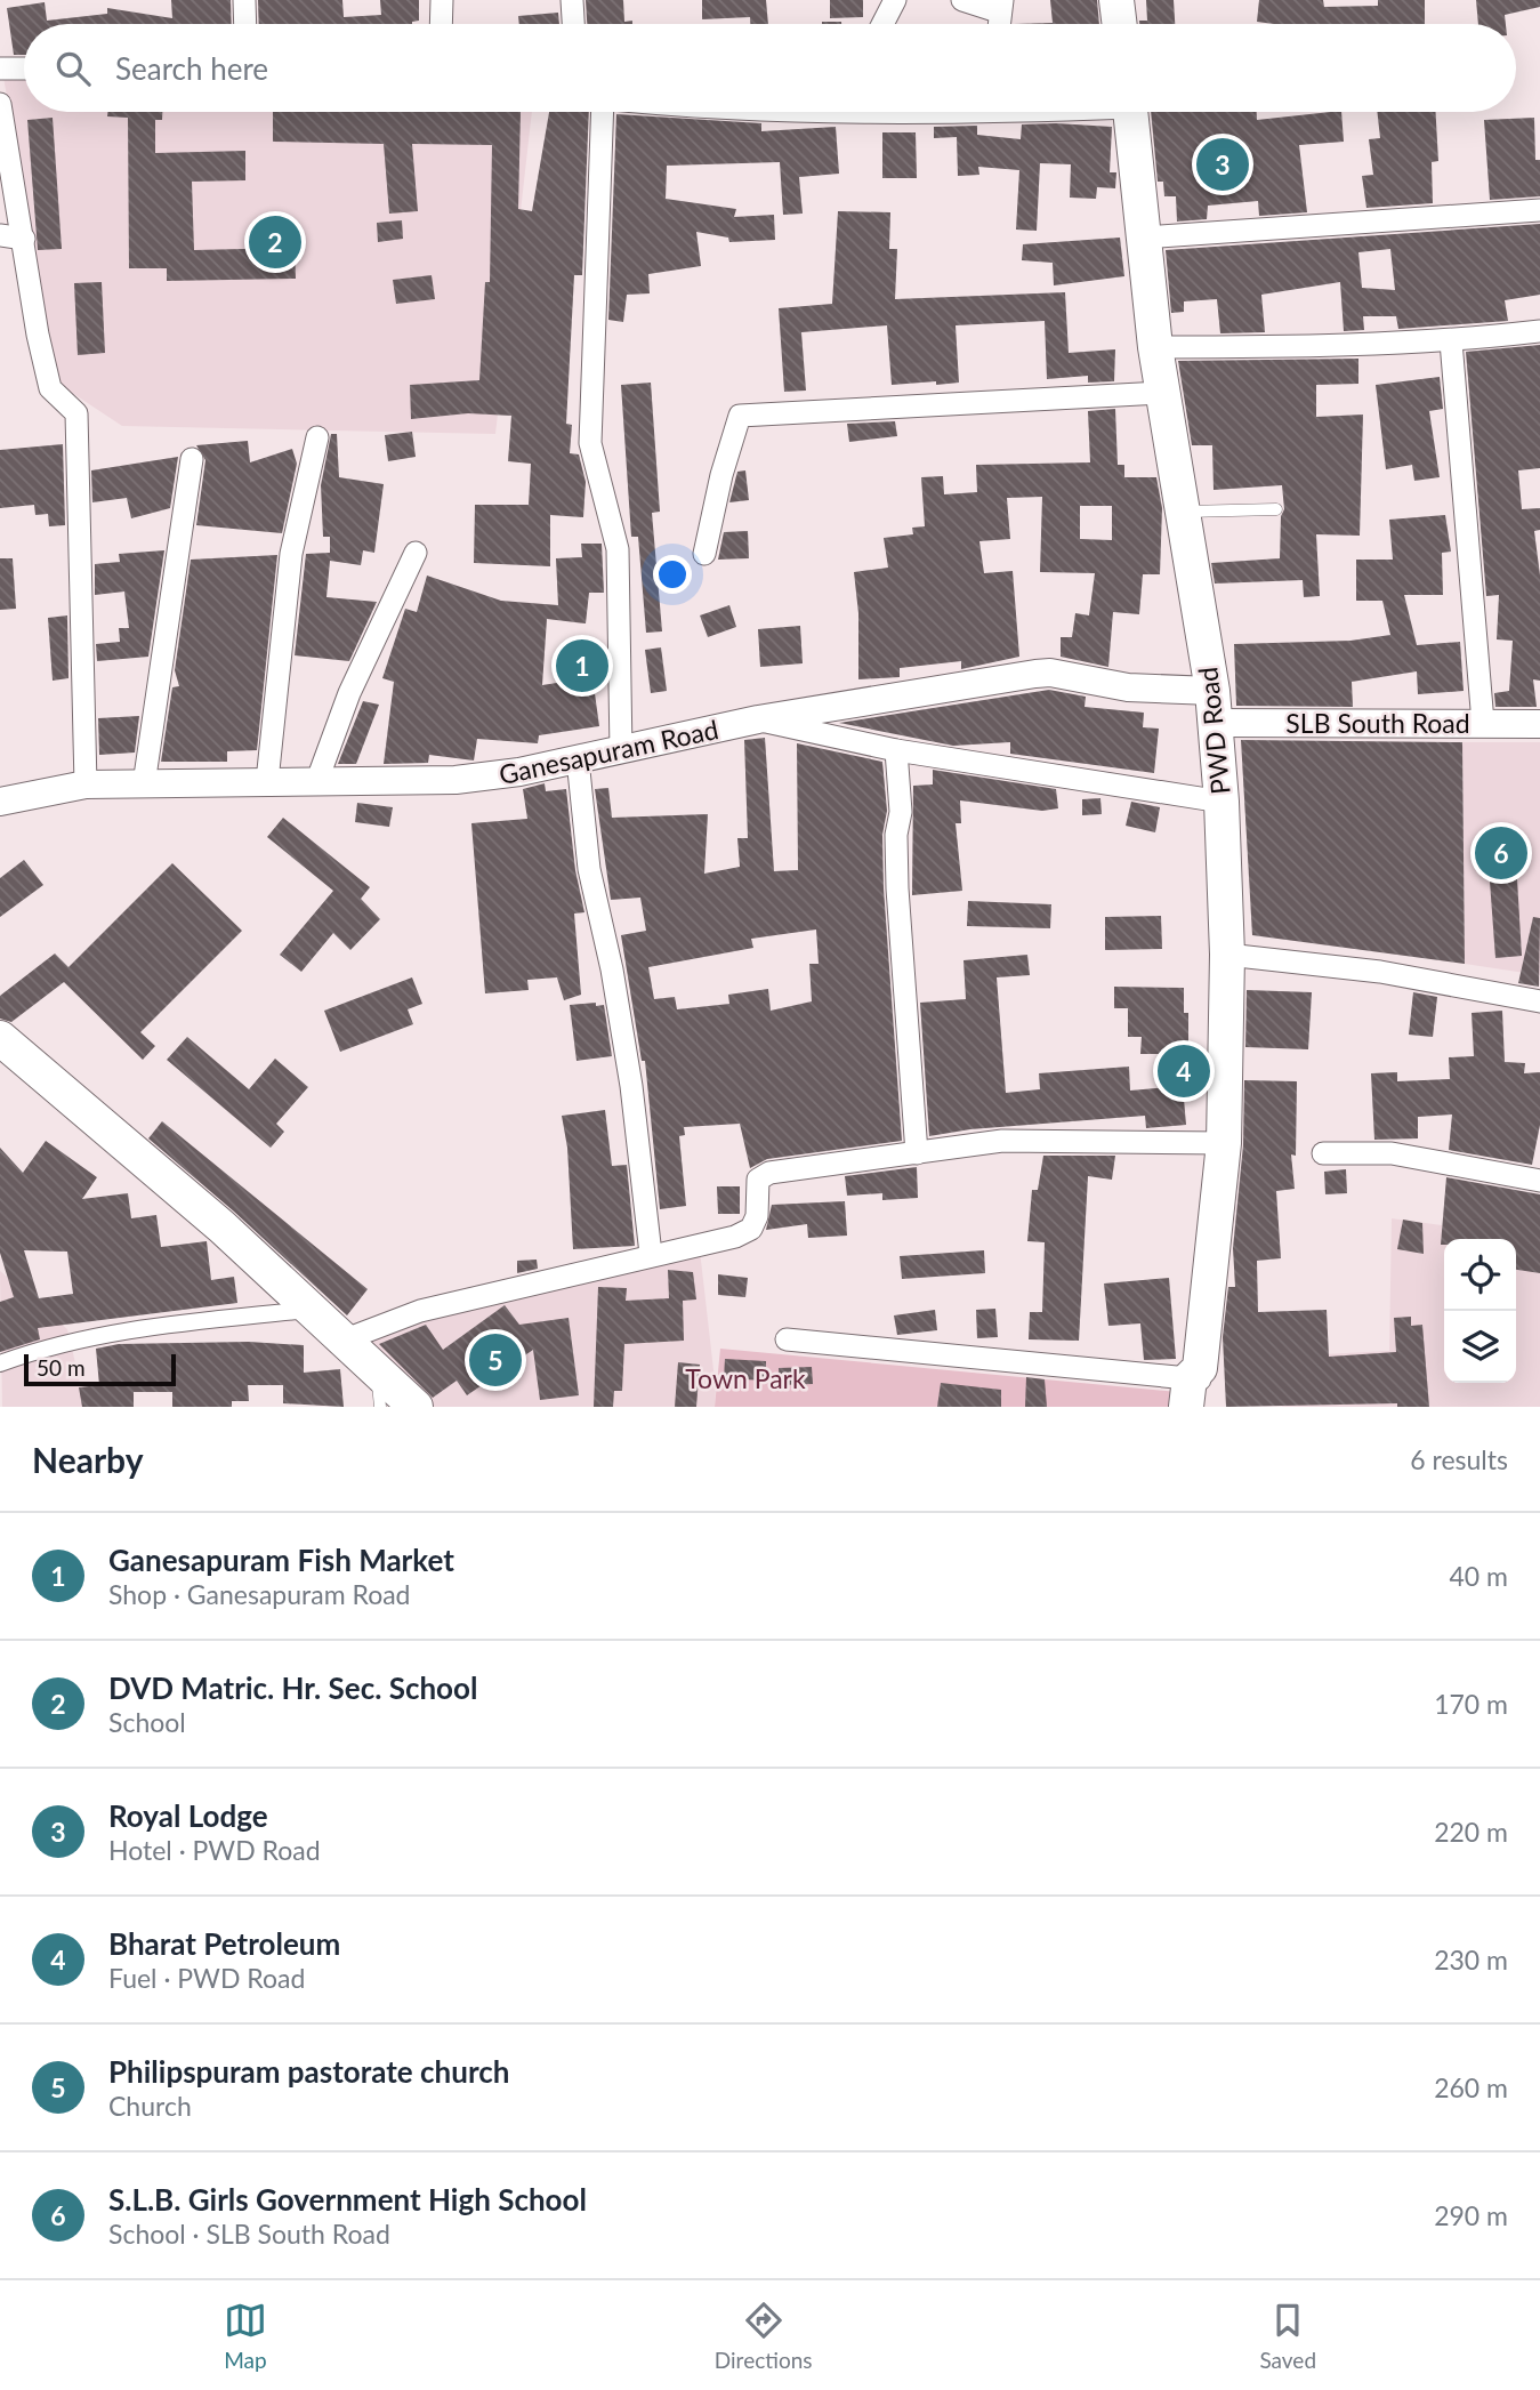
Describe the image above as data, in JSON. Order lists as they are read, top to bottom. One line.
{"streets":{"main road":["PWD Road"],"street":["SLB South Road","Ganesapuram Road"]},"crossings":[["SLB South Road","PWD Road"],["SLB South Road","Ganesapuram Road"],["PWD Road","Ganesapuram Road"]],"parks":["Town Park"],"scale_bar":"50 m","page":{"search":"Search here","pins":["3","2","1","6","4","5"],"scale":"50 m","heading":["Nearby","6 results"],"list":[{"mark":"1","name":"Ganesapuram Fish Market","note":"Shop · Ganesapuram Road","value":"40 m"},{"mark":"2","name":"DVD Matric. Hr. Sec. School","note":"School","value":"170 m"},{"mark":"3","name":"Royal Lodge","note":"Hotel · PWD Road","value":"220 m"},{"mark":"4","name":"Bharat Petroleum","note":"Fuel · PWD Road","value":"230 m"},{"mark":"5","name":"Philipspuram pastorate church","note":"Church","value":"260 m"},{"mark":"6","name":"S.L.B. Girls Government High School","note":"School · SLB South Road","value":"290 m"}],"nav":["Map","Directions","Saved"]}}
